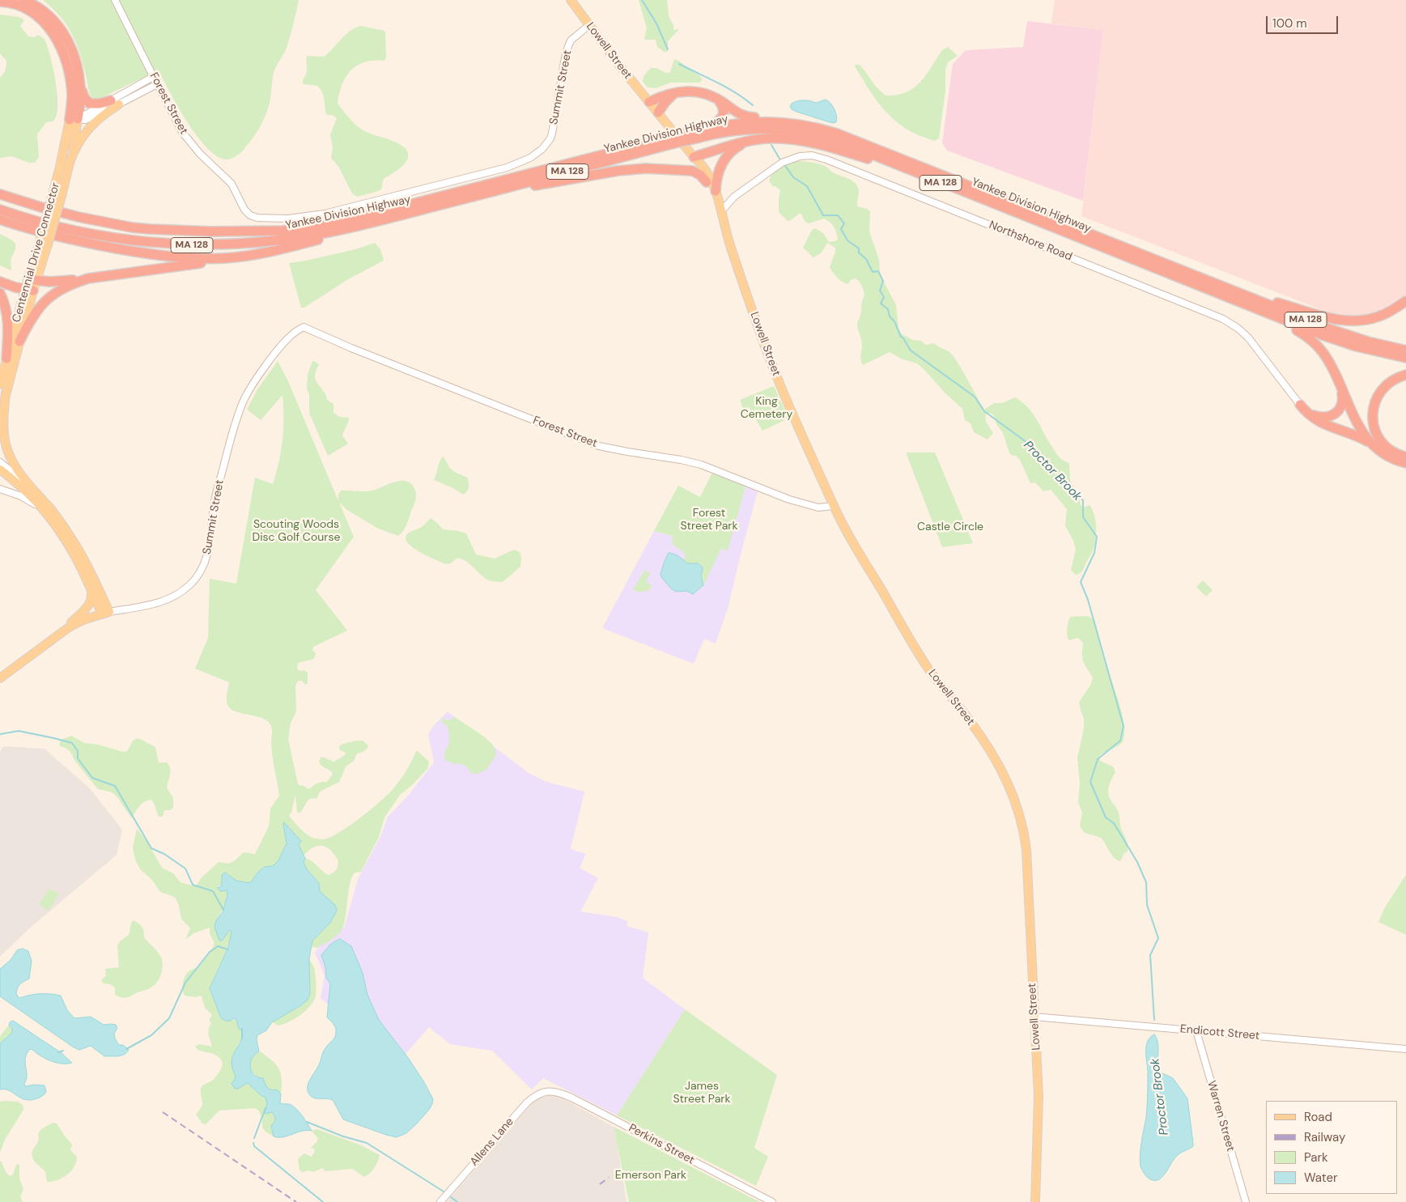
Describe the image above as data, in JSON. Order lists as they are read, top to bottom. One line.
{"streets":{"highway":["Yankee Division Highway","MA 128"],"main road":["Lowell Street","Summit Street","Centennial Drive Connector"],"street":["Forest Street","Northshore Road","Endicott Street","Warren Street","Allens Lane","Perkins Street"]},"crossings":[["Lowell Street","Summit Street"],["Lowell Street","Forest Street"],["Lowell Street","Northshore Road"],["Lowell Street","Endicott Street"],["Summit Street","Forest Street"],["Summit Street","Yankee Division Highway"],["Forest Street","Yankee Division Highway"],["Endicott Street","Warren Street"],["Allens Lane","Perkins Street"]],"water":["Proctor Brook"],"parks":["King Cemetery","Forest Street Park","Scouting Woods Disc Golf Course","Castle Circle","James Street Park","Emerson Park"],"legend":["Road","Railway","Park","Water"],"scale_bar":"100 m"}
